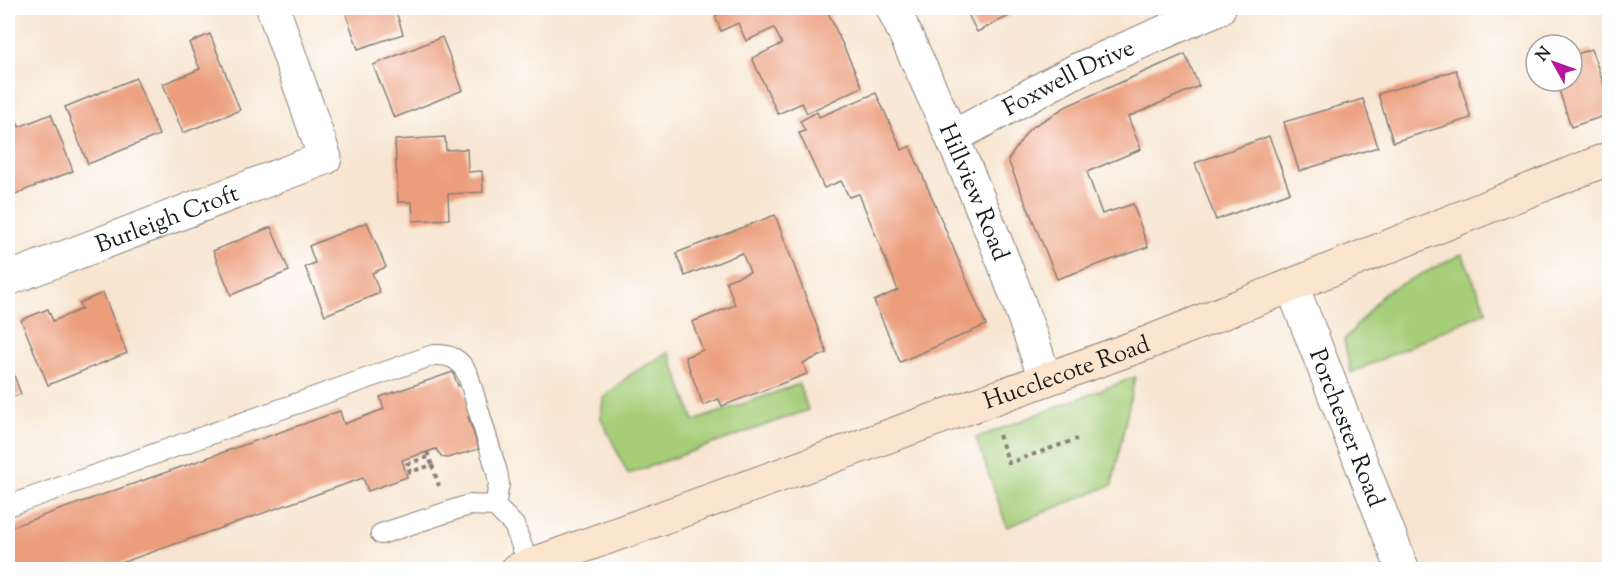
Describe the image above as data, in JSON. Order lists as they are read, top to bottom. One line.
{"streets":{"street":["Foxwell Drive","Hillview Road","Burleigh Croft","Hucclecote Road","Porchester Road"]},"crossings":[["Foxwell Drive","Hillview Road"],["Hillview Road","Hucclecote Road"],["Hucclecote Road","Porchester Road"]],"north":"top left"}
